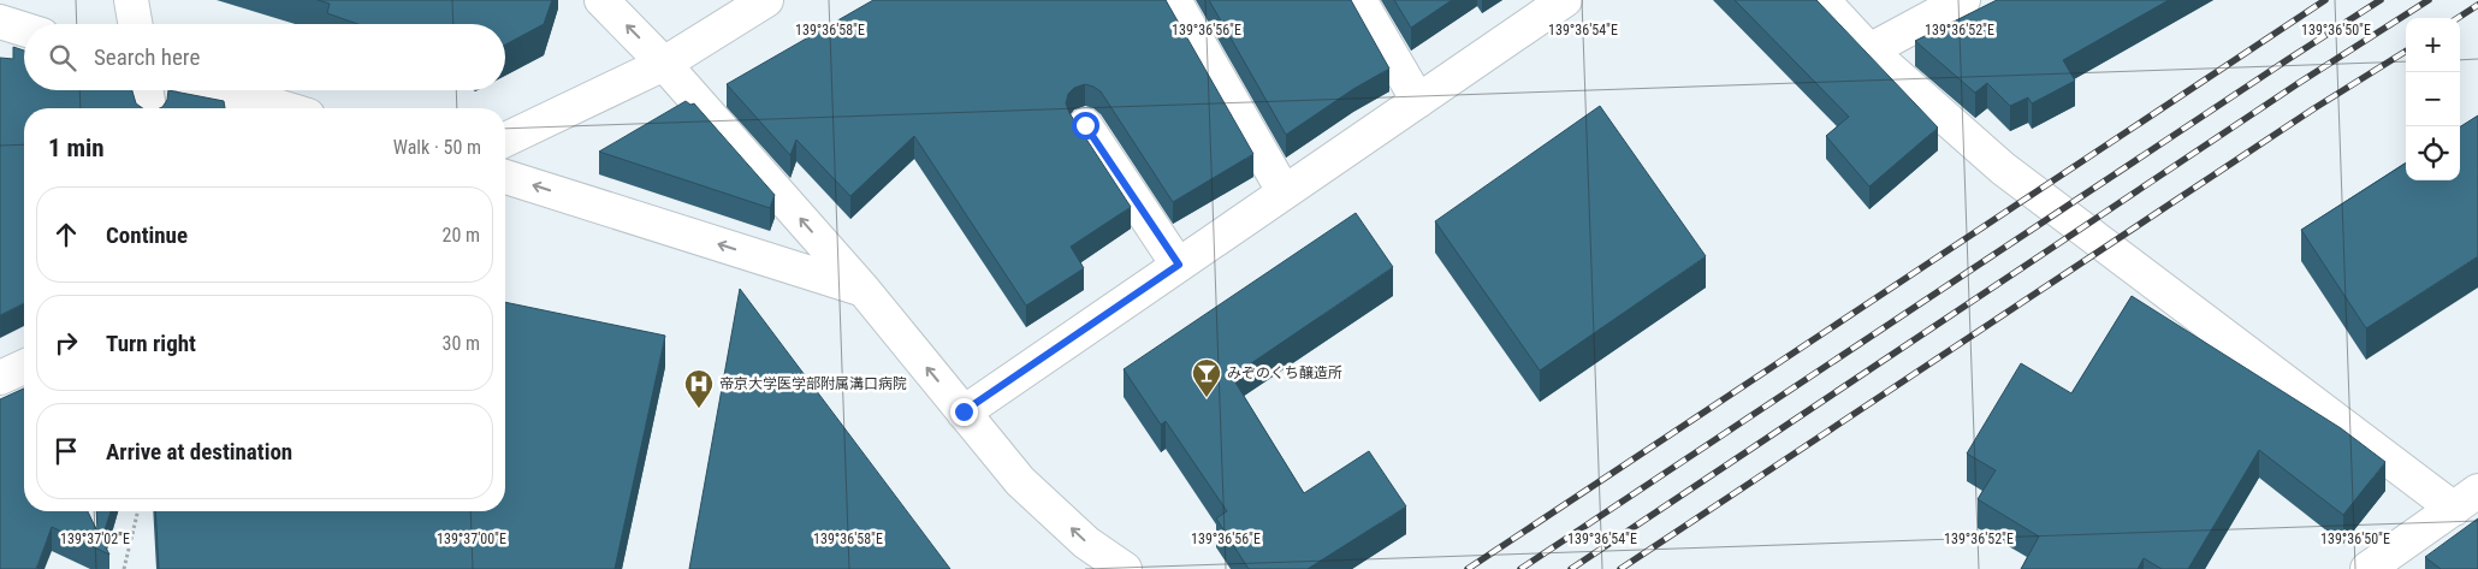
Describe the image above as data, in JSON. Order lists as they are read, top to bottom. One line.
{"places":{"bar":["みぞのくち醸造所"],"hospital":["帝京大学医学部附属溝口病院"]},"page":{"map_buttons":["+","−"],"search":"Search here","heading":["1 min","Walk · 50 m"],"list":[["Continue","20 m"],["Turn right","30 m"],"Arrive at destination"]},"coordinates":["139°36'58\"E","139°36'56\"E","139°36'54\"E","139°36'52\"E","139°36'50\"E","139°37'02\"E","139°37'00\"E"]}
